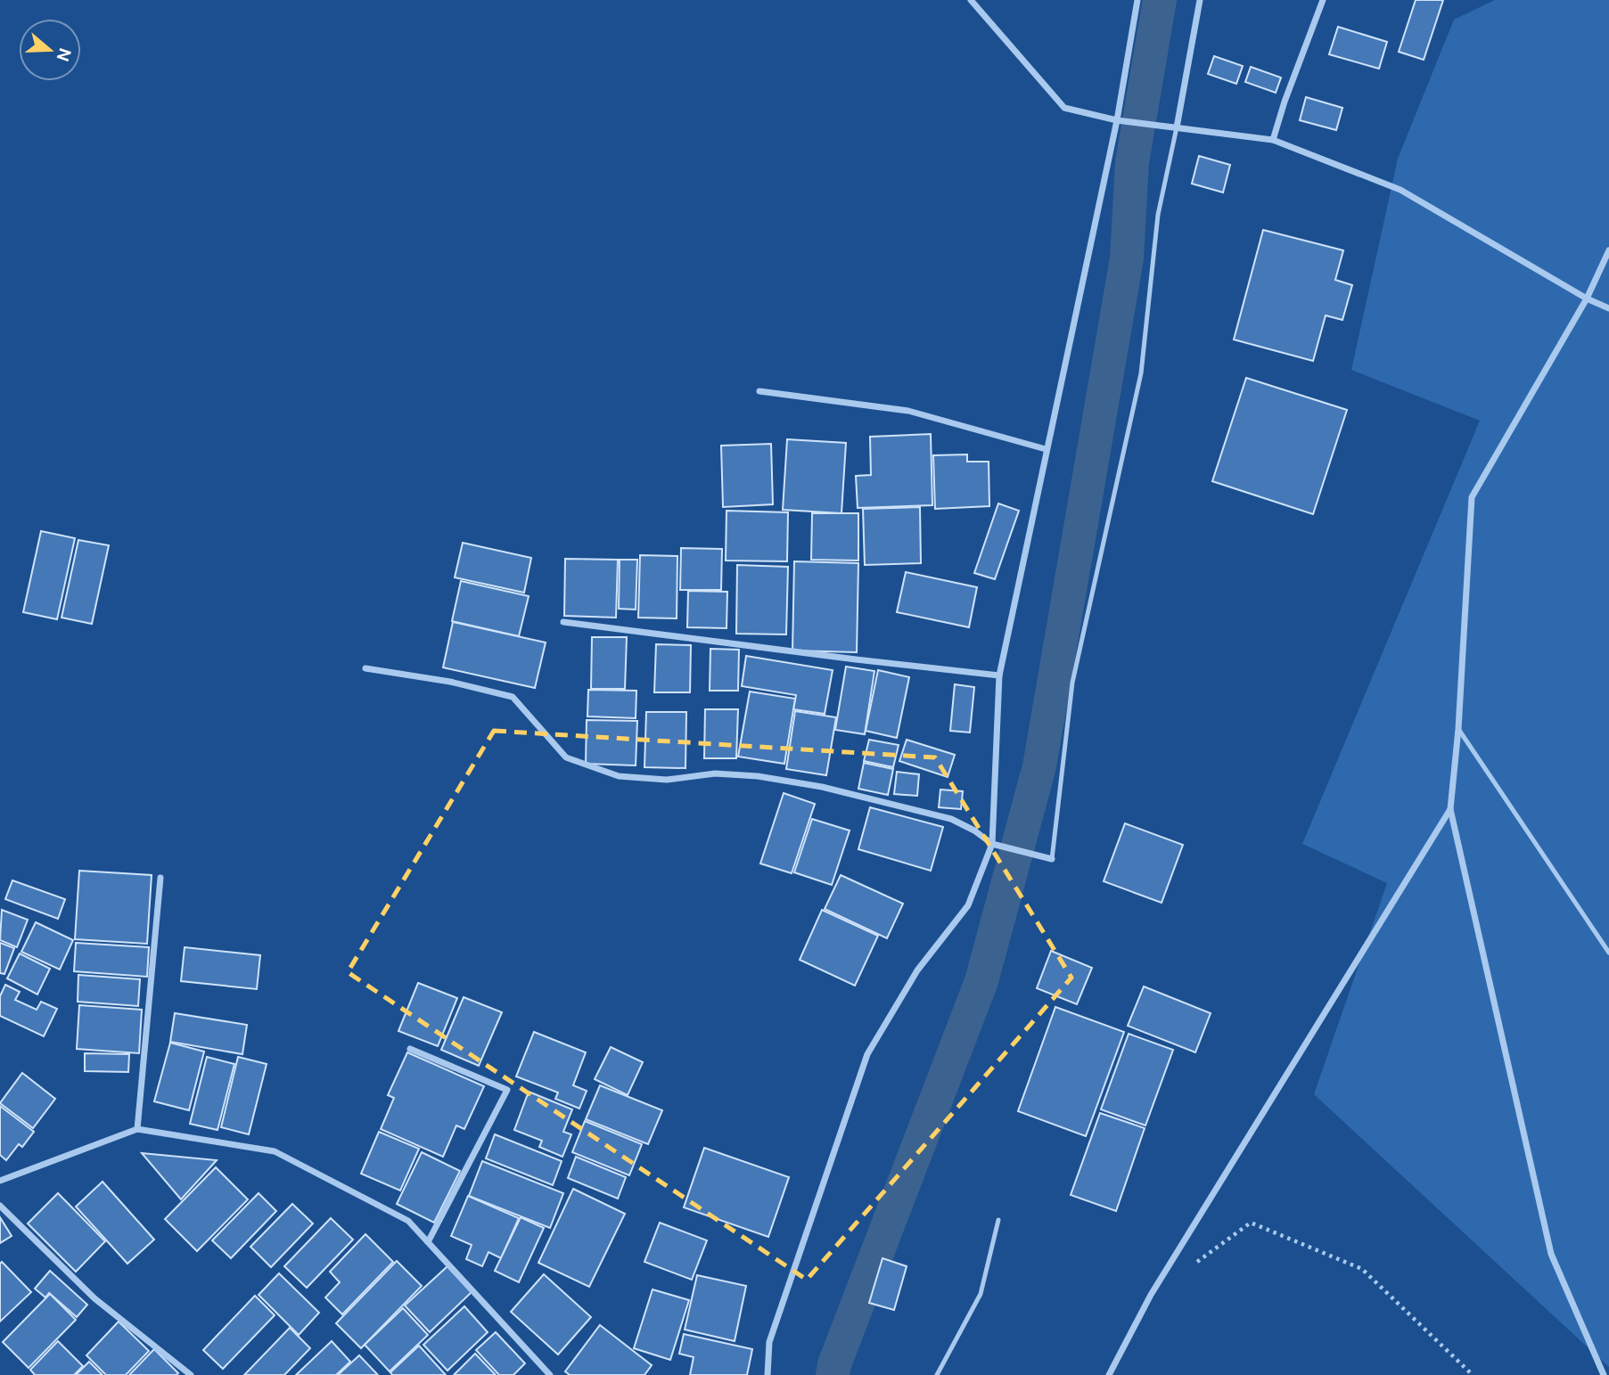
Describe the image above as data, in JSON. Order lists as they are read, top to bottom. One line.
{"north":"right"}
